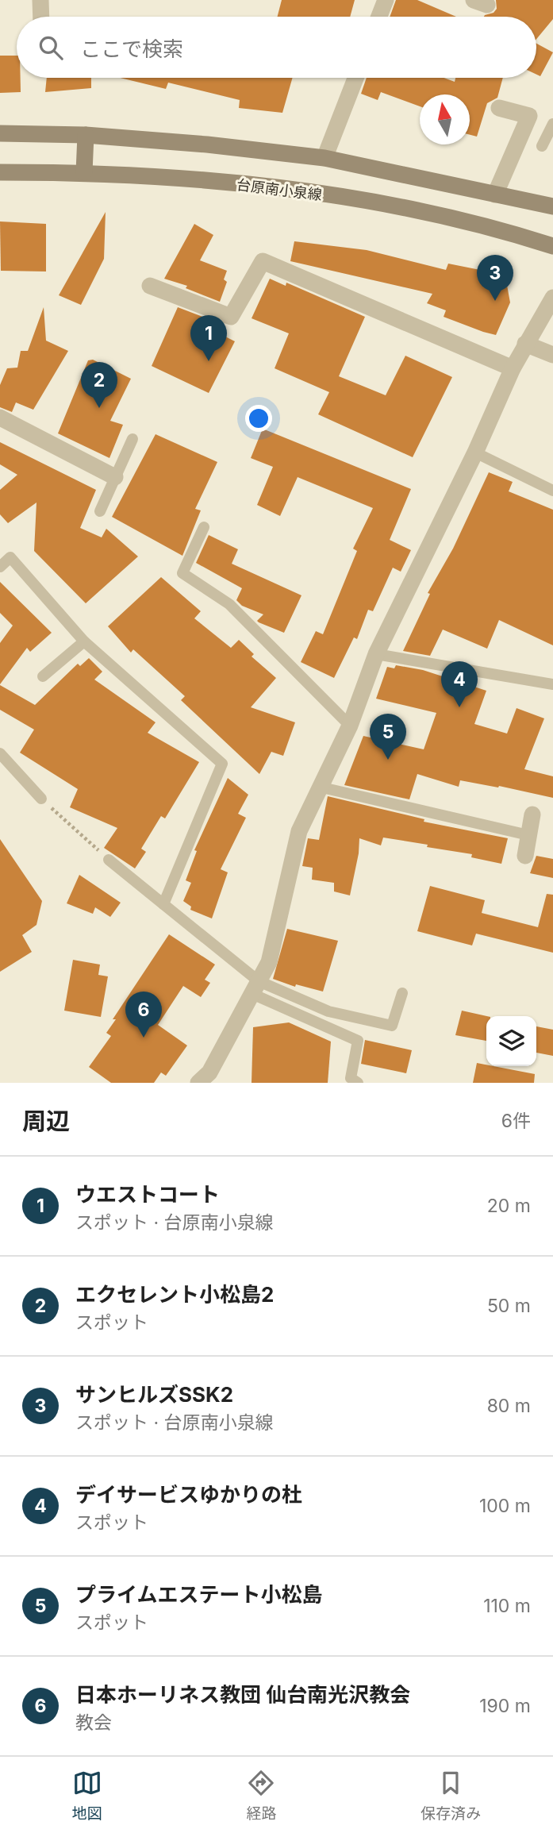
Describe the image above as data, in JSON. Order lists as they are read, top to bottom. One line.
{"streets":{"street":["台原南小泉線"]},"north":"top","page":{"search":"ここで検索","pins":["3","1","2","4","5","6"],"heading":["周辺","6件"],"list":[{"mark":"1","name":"ウエストコート","note":"スポット · 台原南小泉線","value":"20 m"},{"mark":"2","name":"エクセレント小松島2","note":"スポット","value":"50 m"},{"mark":"3","name":"サンヒルズSSK2","note":"スポット · 台原南小泉線","value":"80 m"},{"mark":"4","name":"デイサービスゆかりの杜","note":"スポット","value":"100 m"},{"mark":"5","name":"プライムエステート小松島","note":"スポット","value":"110 m"},{"mark":"6","name":"日本ホーリネス教団 仙台南光沢教会","note":"教会","value":"190 m"}],"nav":["地図","経路","保存済み"]}}
